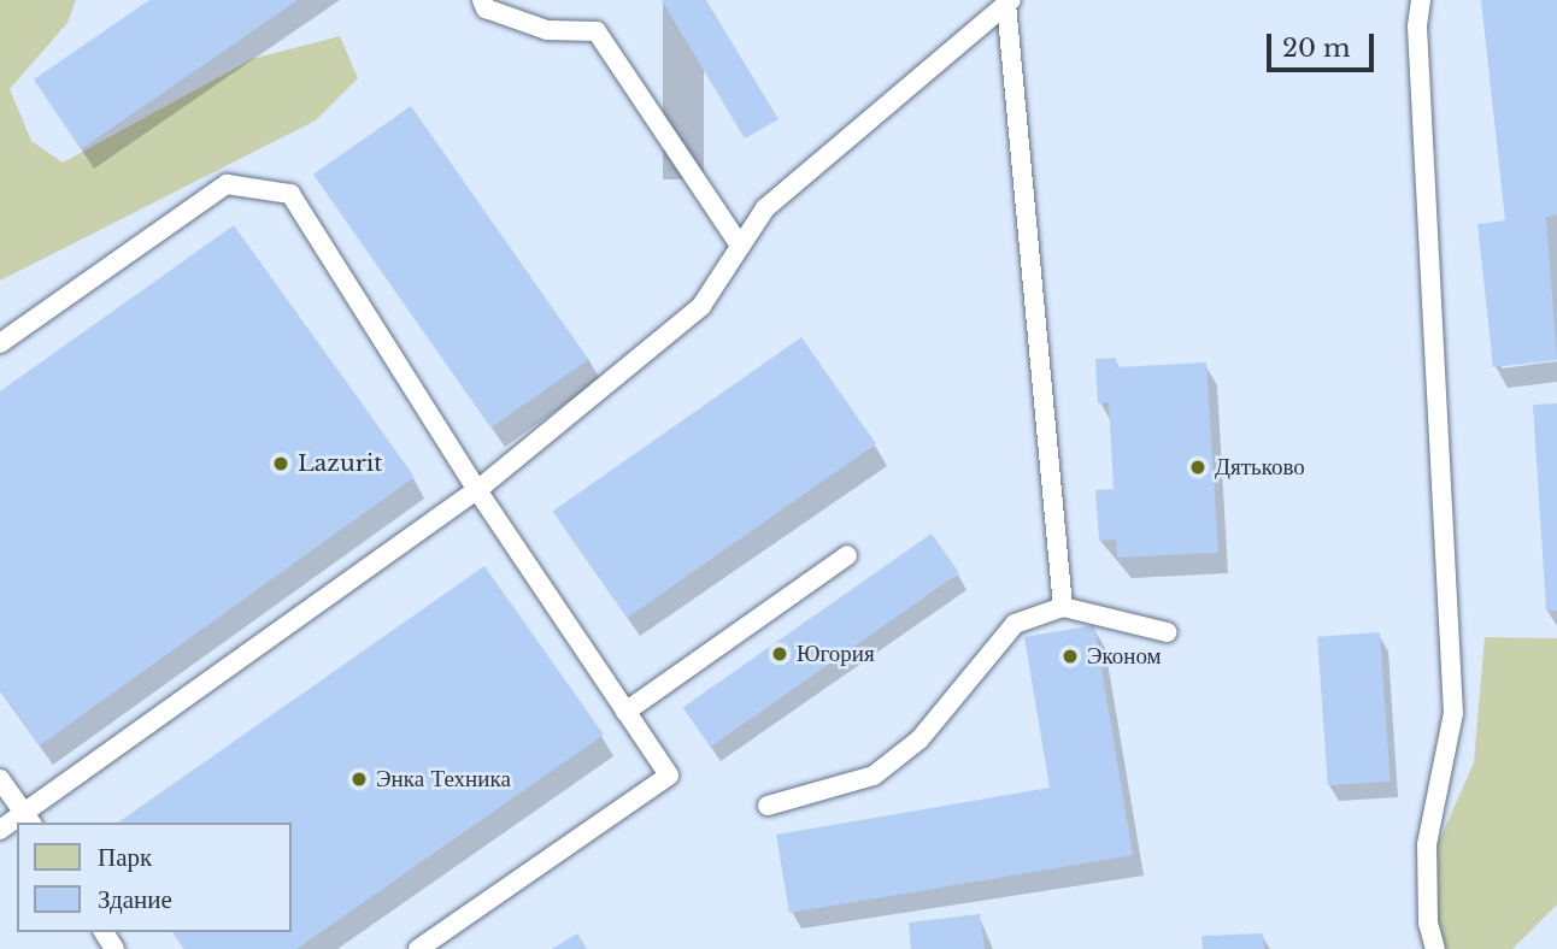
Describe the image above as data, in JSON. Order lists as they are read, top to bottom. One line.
{"places":["Lazurit","Дятьково","Югория","Эконом","Энка Техника"],"legend":["Парк","Здание"],"scale_bar":"20 m"}
